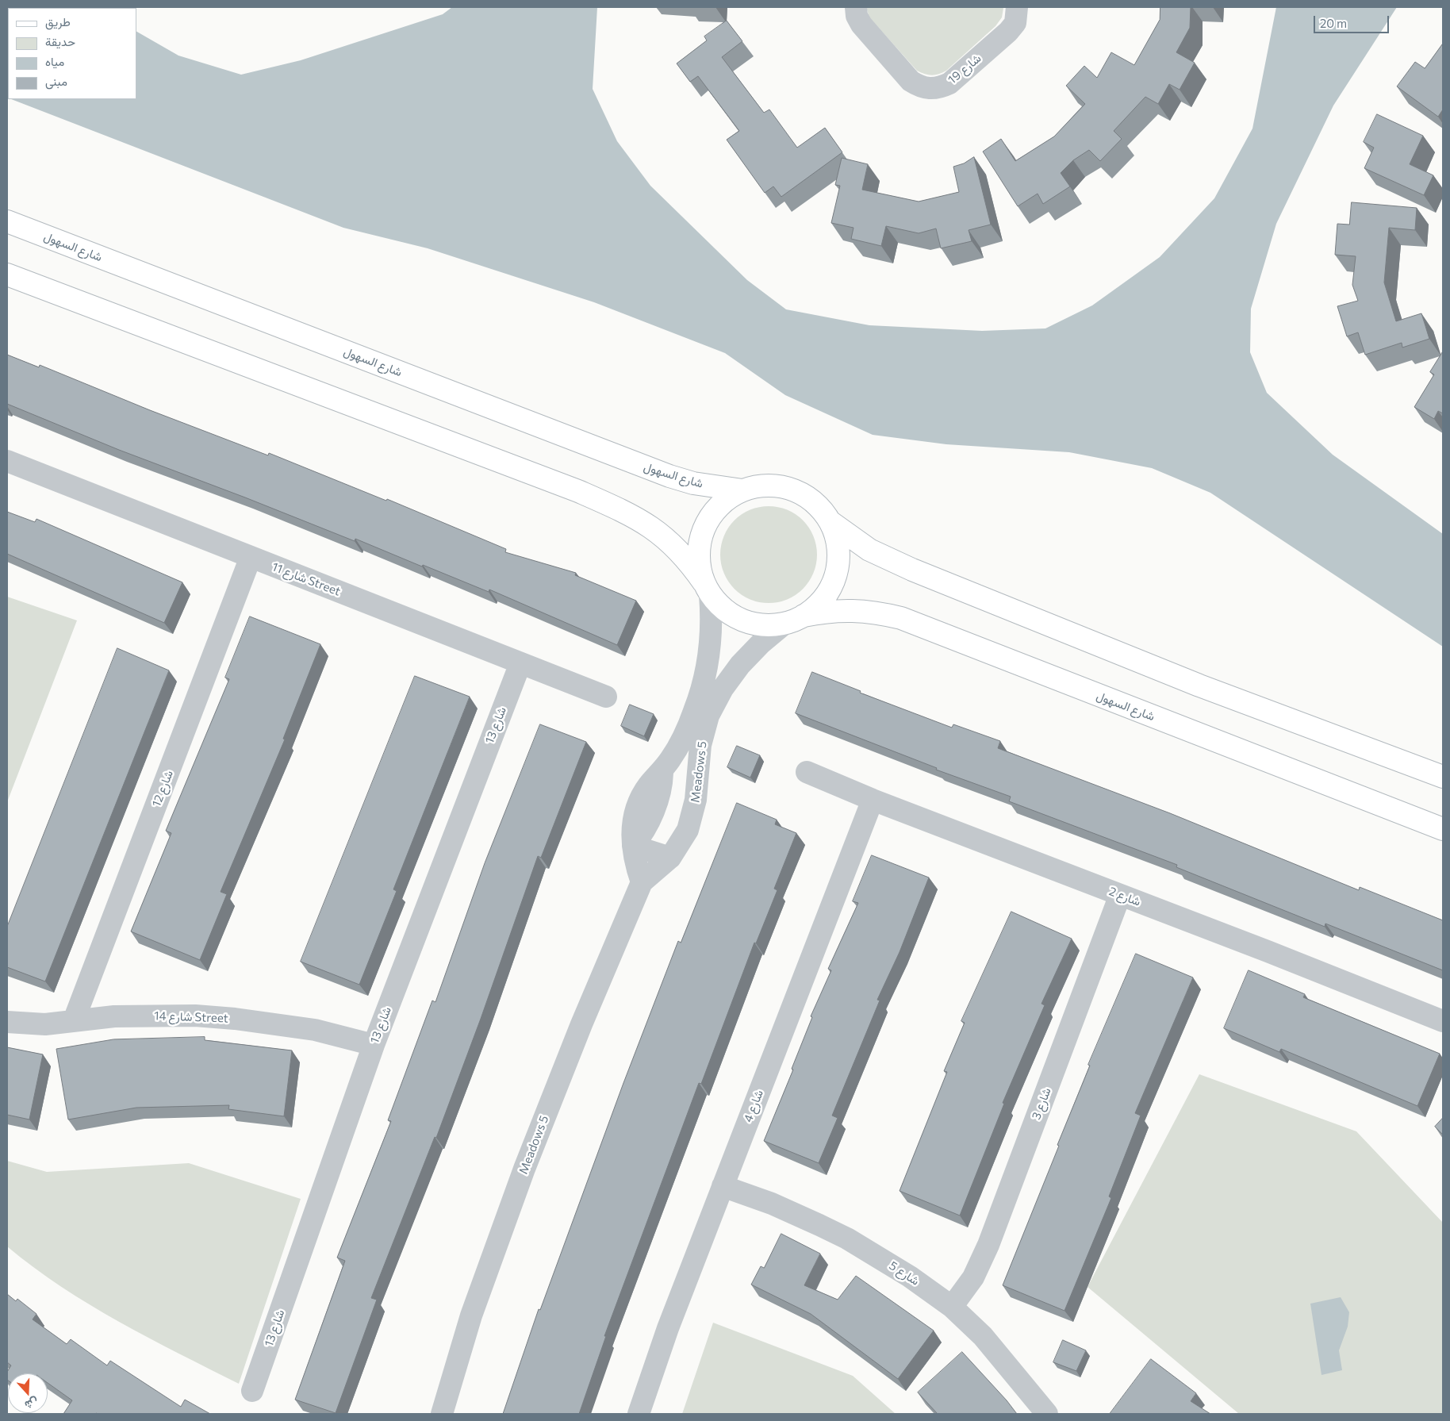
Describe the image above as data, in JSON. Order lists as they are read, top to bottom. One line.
{"streets":{"main road":["شارع السهول"],"street":["شارع 19","شارع 11 Street","شارع 13","Meadows 5","شارع 12","شارع 2","شارع 14 Street","شارع 3","شارع 4","شارع 5"]},"crossings":[["شارع السهول","Meadows 5"],["شارع 11 Street","شارع 13"],["شارع 11 Street","شارع 12"],["شارع 13","شارع 14 Street"],["شارع 12","شارع 14 Street"],["شارع 2","شارع 3"],["شارع 2","شارع 4"],["شارع 3","شارع 5"],["شارع 4","شارع 5"]],"legend":["طريق","حديقة","مياه","مبنى"],"scale_bar":"20 m","north":"bottom"}
